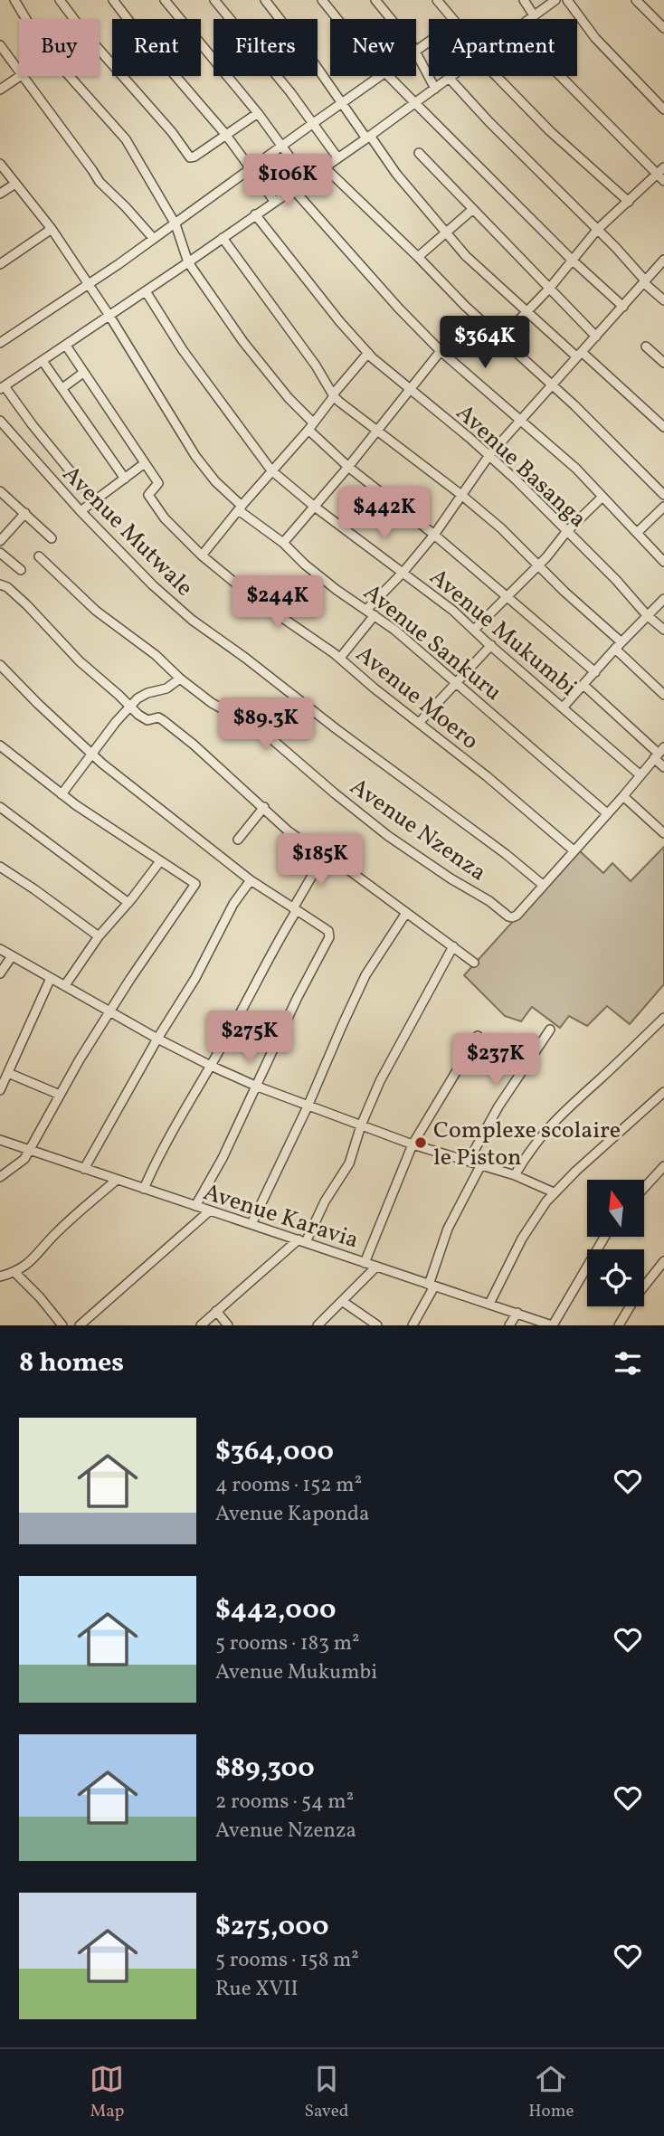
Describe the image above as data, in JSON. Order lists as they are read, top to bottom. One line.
{"streets":{"street":["Avenue Basanga","Avenue Mutwale","Avenue Mukumbi","Avenue Sankuru","Avenue Moero","Avenue Nzenza","Avenue Karavia"]},"crossings":[["Avenue Mutwale","Avenue Nzenza"]],"places":["Complexe scolaire le Piston"],"north":"top","page":{"chip":["Buy","Rent","Filters","New","Apartment"],"price":["$106K","$364K","$442K","$244K","$89.3K","$185K","$275K","$237K"],"heading":"8 homes","list":[{"name":"$364,000","note":"4 rooms · 152 m² · Avenue Kaponda"},{"name":"$442,000","note":"5 rooms · 183 m² · Avenue Mukumbi"},{"name":"$89,300","note":"2 rooms · 54 m² · Avenue Nzenza"},{"name":"$275,000","note":"5 rooms · 158 m² · Rue XVII"}],"tabs":["Map","Saved","Home"]}}
